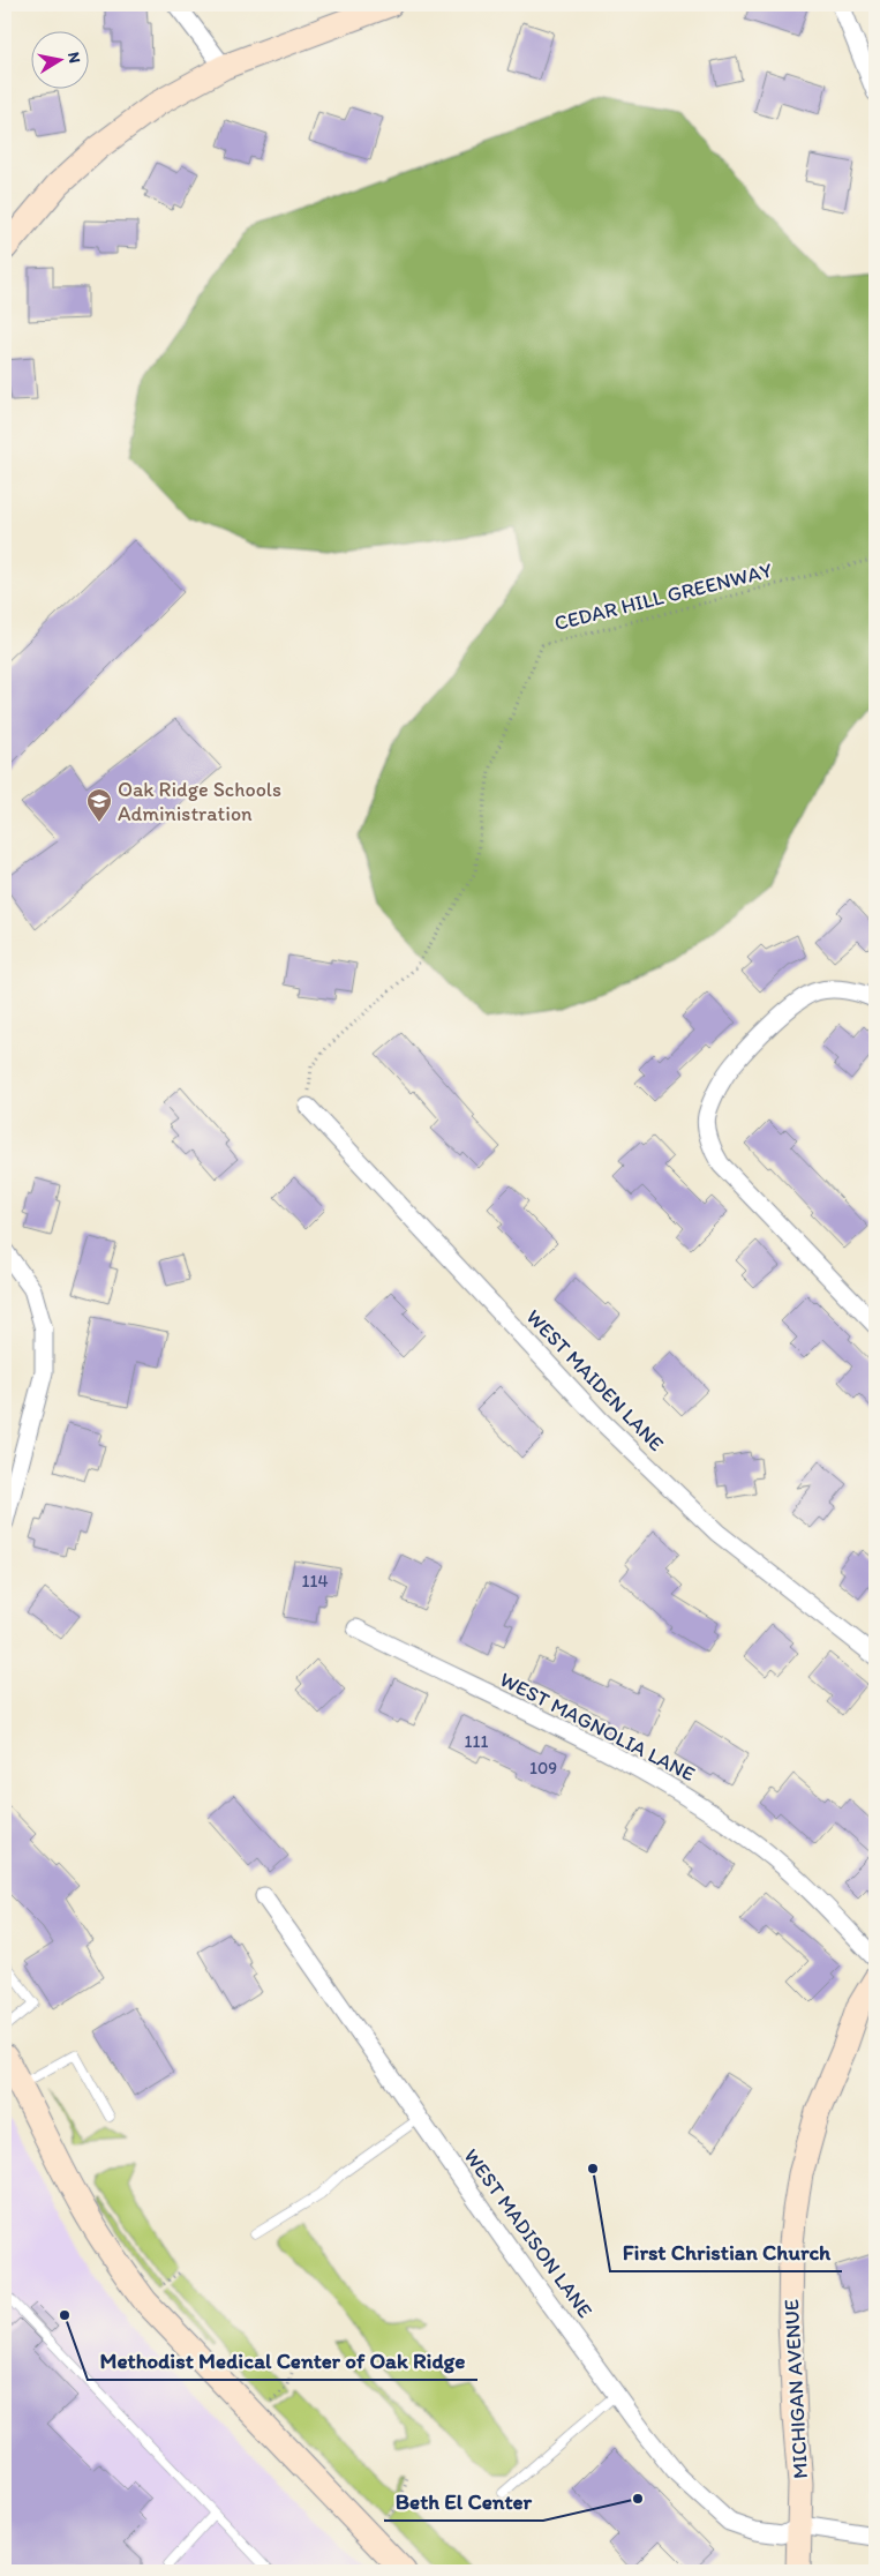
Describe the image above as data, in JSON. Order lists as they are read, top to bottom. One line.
{"streets":{"street":["WEST MAIDEN LANE","WEST MAGNOLIA LANE","WEST MADISON LANE","MICHIGAN AVENUE"],"path":["CEDAR HILL GREENWAY"]},"crossings":[["CEDAR HILL GREENWAY","WEST MAIDEN LANE"],["WEST MADISON LANE","MICHIGAN AVENUE"]],"places":{"school or university":["Oak Ridge Schools Administration"],"other":["First Christian Church","Methodist Medical Center of Oak Ridge","Beth El Center"]},"house_numbers":["114","111","109"],"north":"right"}
